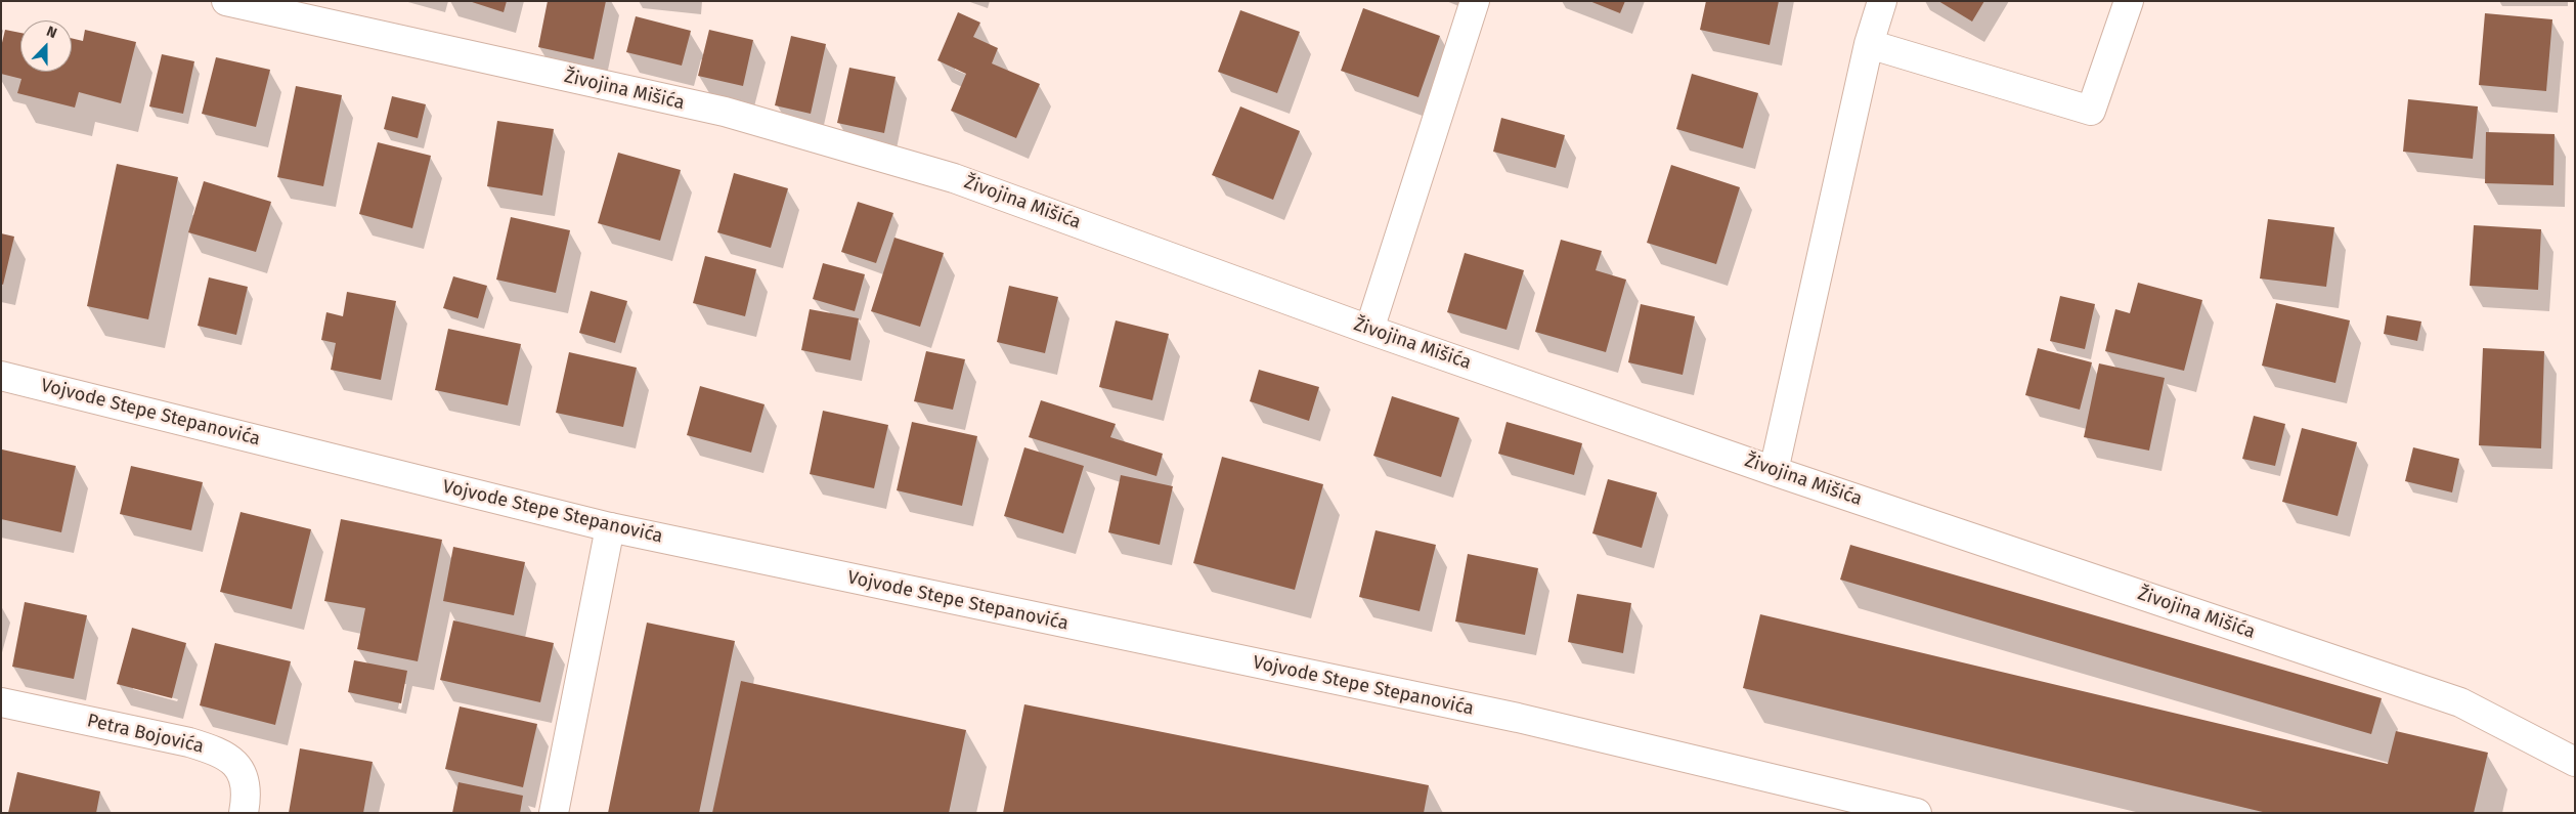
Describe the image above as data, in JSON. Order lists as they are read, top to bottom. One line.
{"streets":{"street":["Živojina Mišića","Vojvode Stepe Stepanovića","Petra Bojovića"]},"north":"top"}
